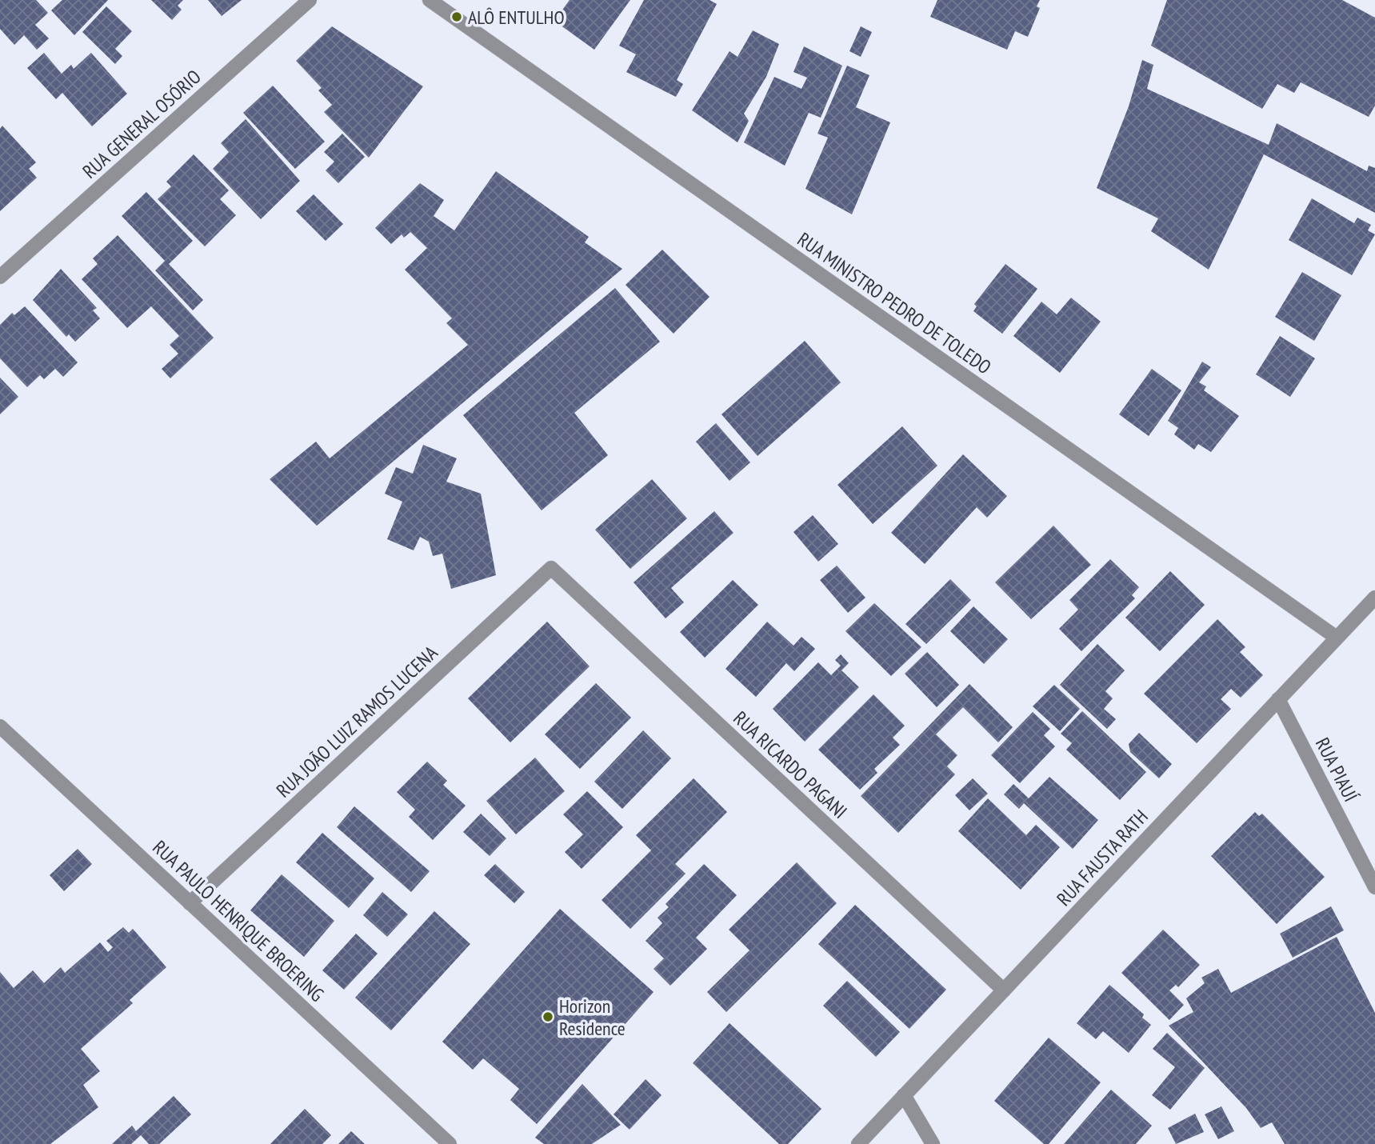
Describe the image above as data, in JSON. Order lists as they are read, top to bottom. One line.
{"streets":{"street":["RUA GENERAL OSÓRIO","RUA MINISTRO PEDRO DE TOLEDO","RUA JOÃO LUIZ RAMOS LUCENA","RUA RICARDO PAGANI","RUA PIAUÍ","RUA FAUSTA RATH","RUA PAULO HENRIQUE BROERING"]},"crossings":[["RUA MINISTRO PEDRO DE TOLEDO","RUA FAUSTA RATH"],["RUA JOÃO LUIZ RAMOS LUCENA","RUA RICARDO PAGANI"],["RUA JOÃO LUIZ RAMOS LUCENA","RUA PAULO HENRIQUE BROERING"],["RUA RICARDO PAGANI","RUA FAUSTA RATH"],["RUA PIAUÍ","RUA FAUSTA RATH"]],"places":["ALÔ ENTULHO","Horizon Residence"]}
